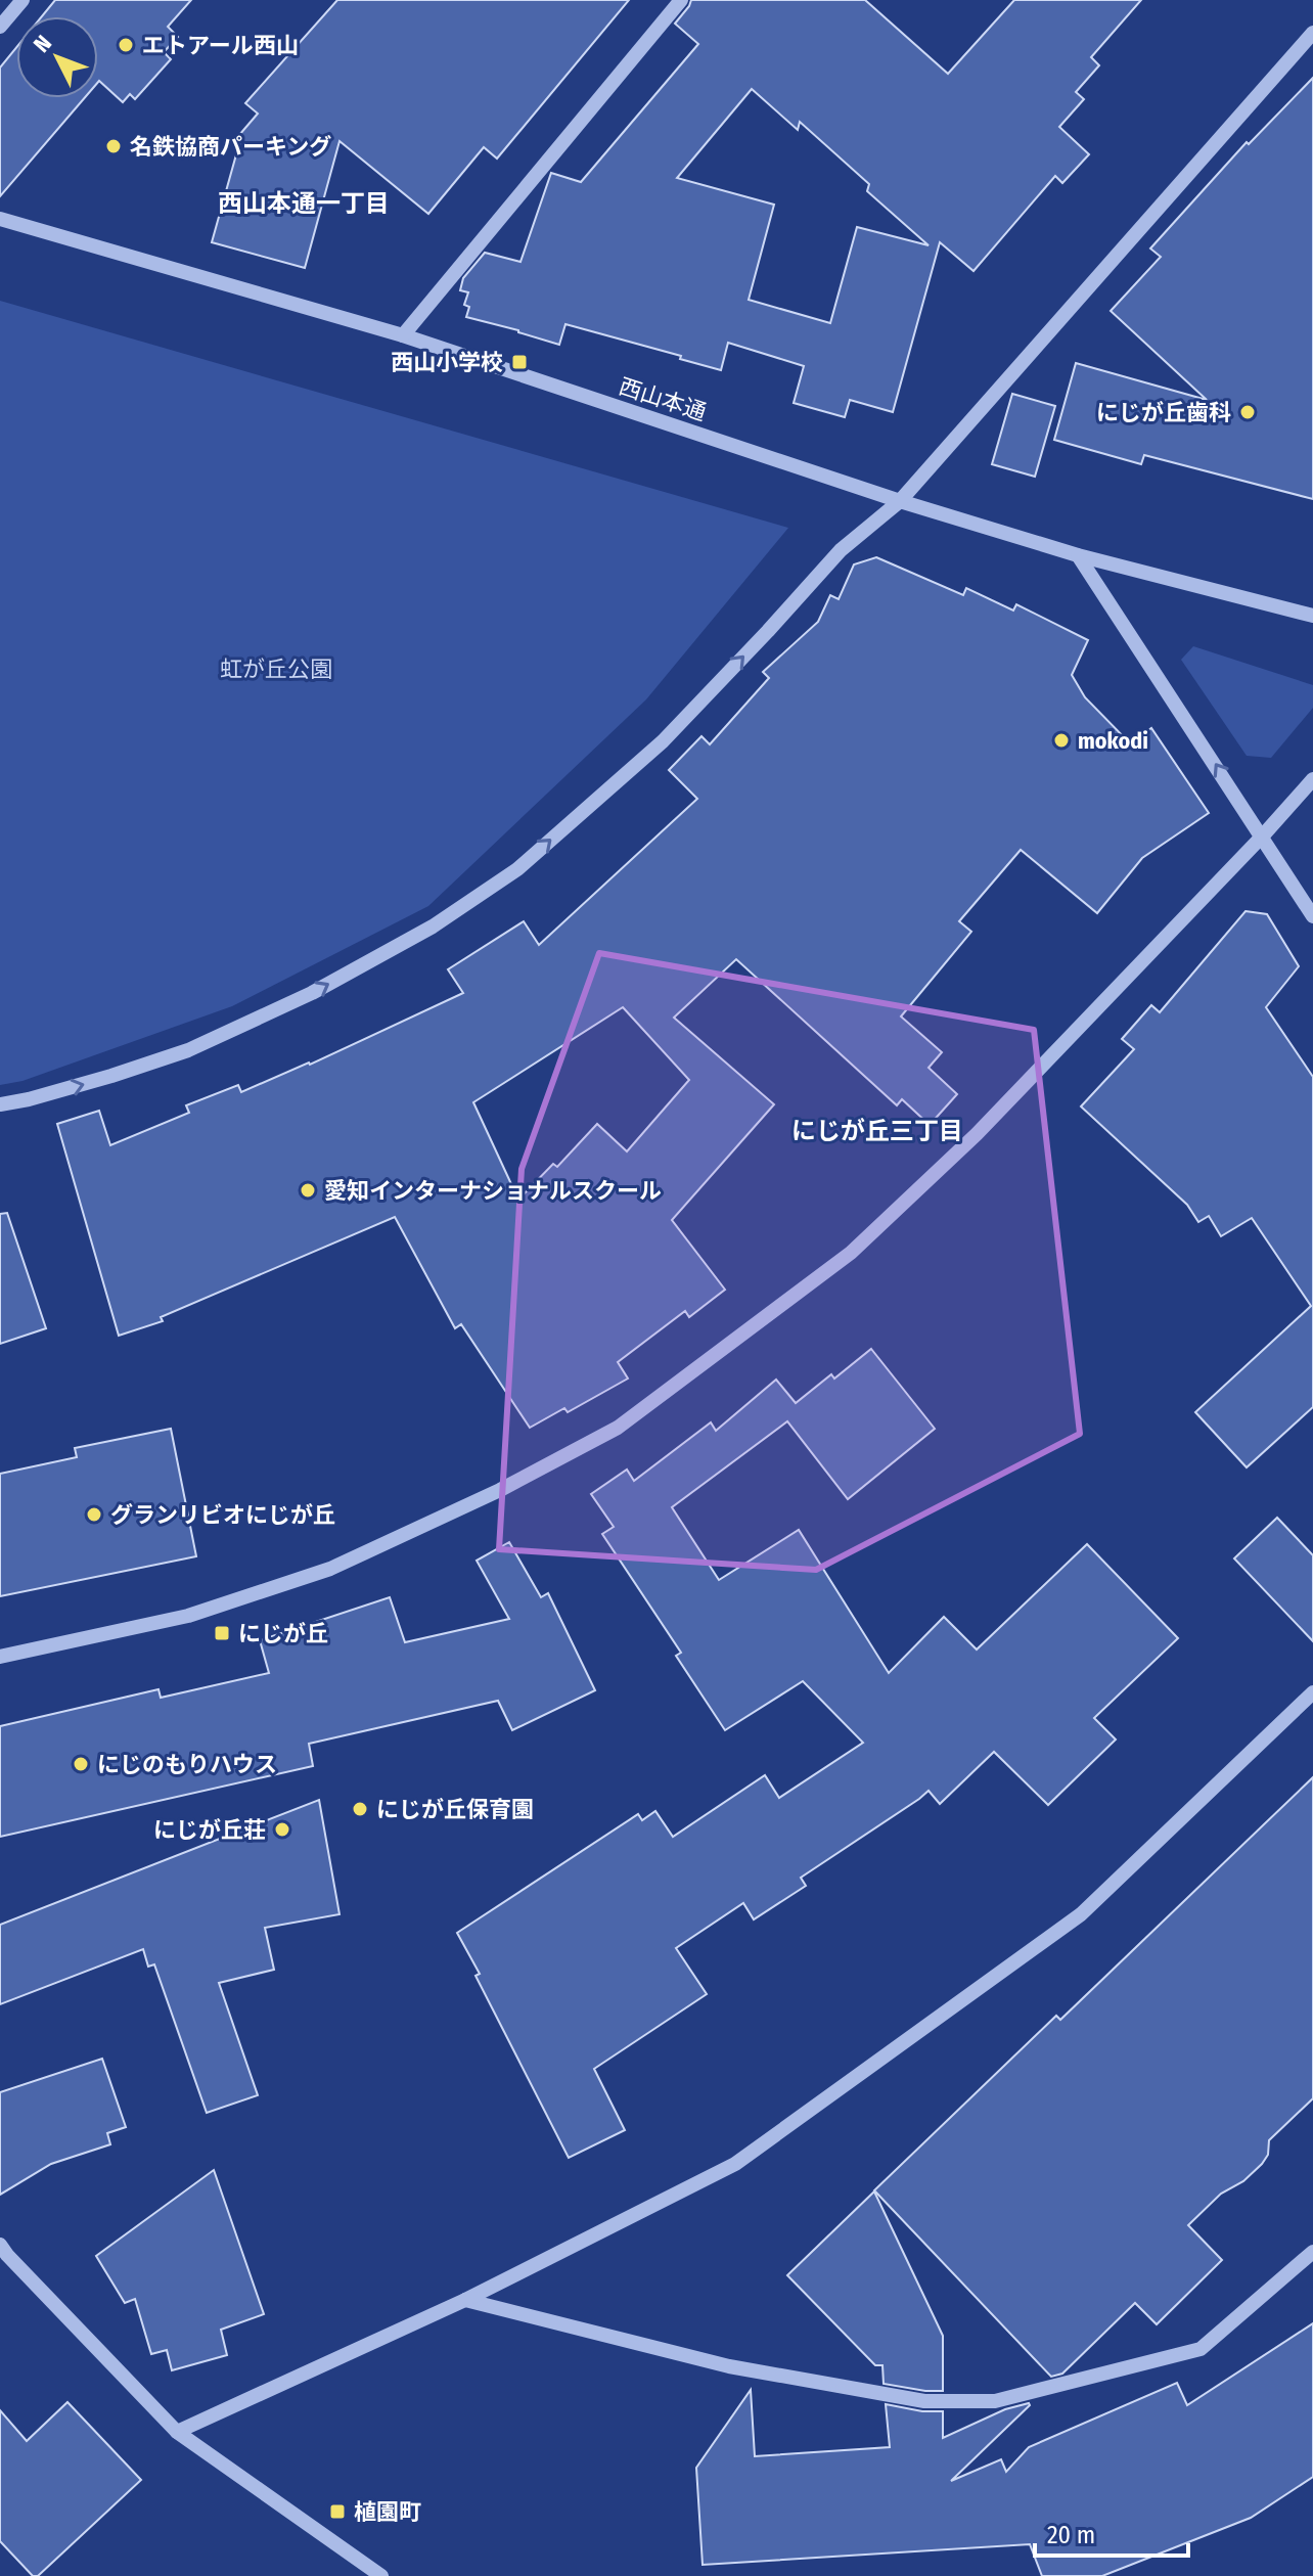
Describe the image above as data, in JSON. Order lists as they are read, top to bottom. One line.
{"streets":{"street":["西山本通"]},"districts":["西山本通一丁目","にじが丘三丁目"],"parks":["虹が丘公園"],"places":{"other":["エトアール西山","名鉄協商パーキング","にじが丘歯科","mokodi","愛知インターナショナルスクール","グランリビオにじが丘","にじのもりハウス","にじが丘保育園","にじが丘荘"],"transit":["西山小学校","にじが丘","植園町"]},"scale_bar":"20 m","north":"top left"}
